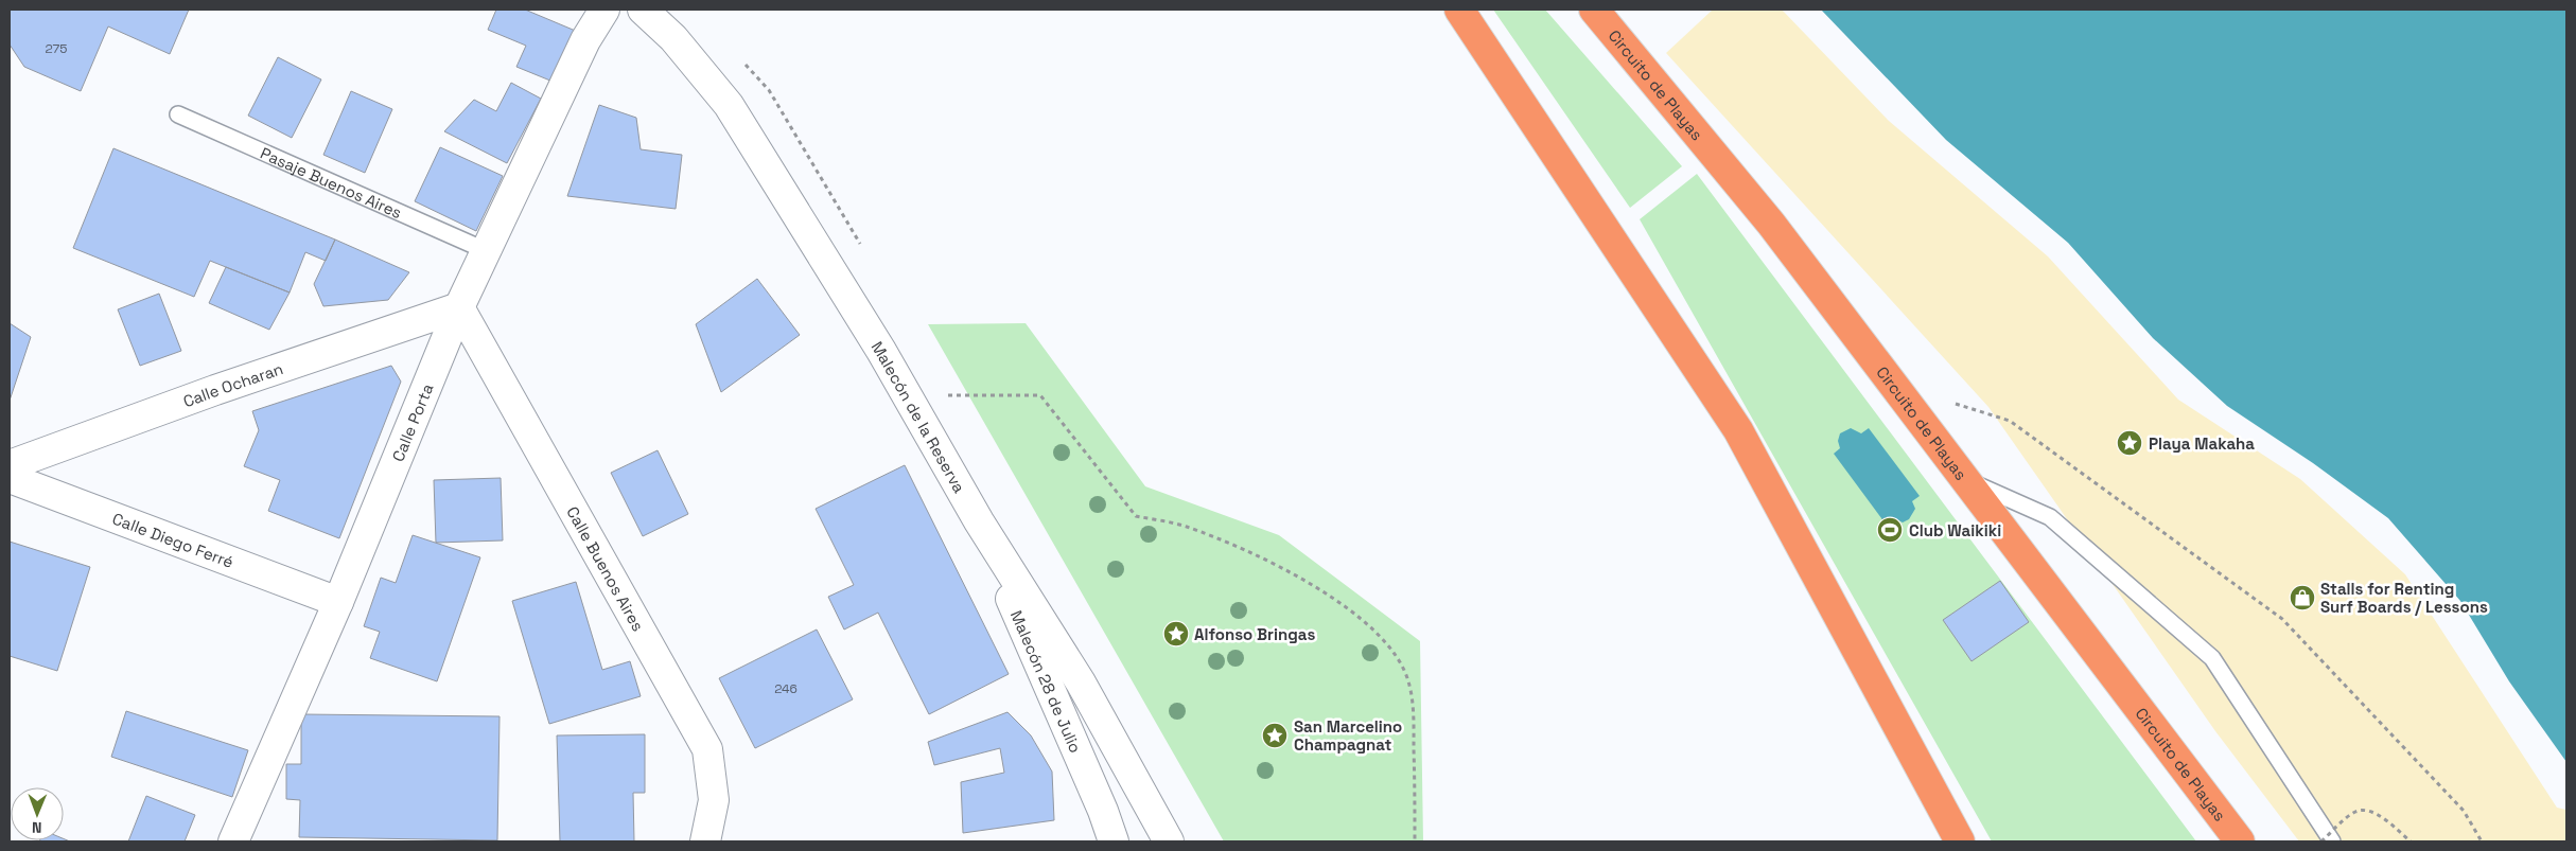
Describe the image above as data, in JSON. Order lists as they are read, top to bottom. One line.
{"streets":{"highway":["Circuito de Playas"],"street":["Calle Ocharan","Malecón de la Reserva","Calle Porta","Calle Diego Ferré","Calle Buenos Aires","Malecón 28 de Julio"],"lane":["Pasaje Buenos Aires"]},"crossings":[["Pasaje Buenos Aires","Calle Porta"],["Calle Ocharan","Calle Porta"],["Calle Ocharan","Calle Buenos Aires"],["Malecón de la Reserva","Malecón 28 de Julio"],["Calle Porta","Calle Diego Ferré"],["Calle Porta","Calle Buenos Aires"]],"places":{"place":["Playa Makaha","Alfonso Bringas","San Marcelino Champagnat"],"sports":["Club Waikiki"],"shop":["Stalls for Renting Surf Boards / Lessons"]},"house_numbers":["275","246"],"north":"bottom"}
